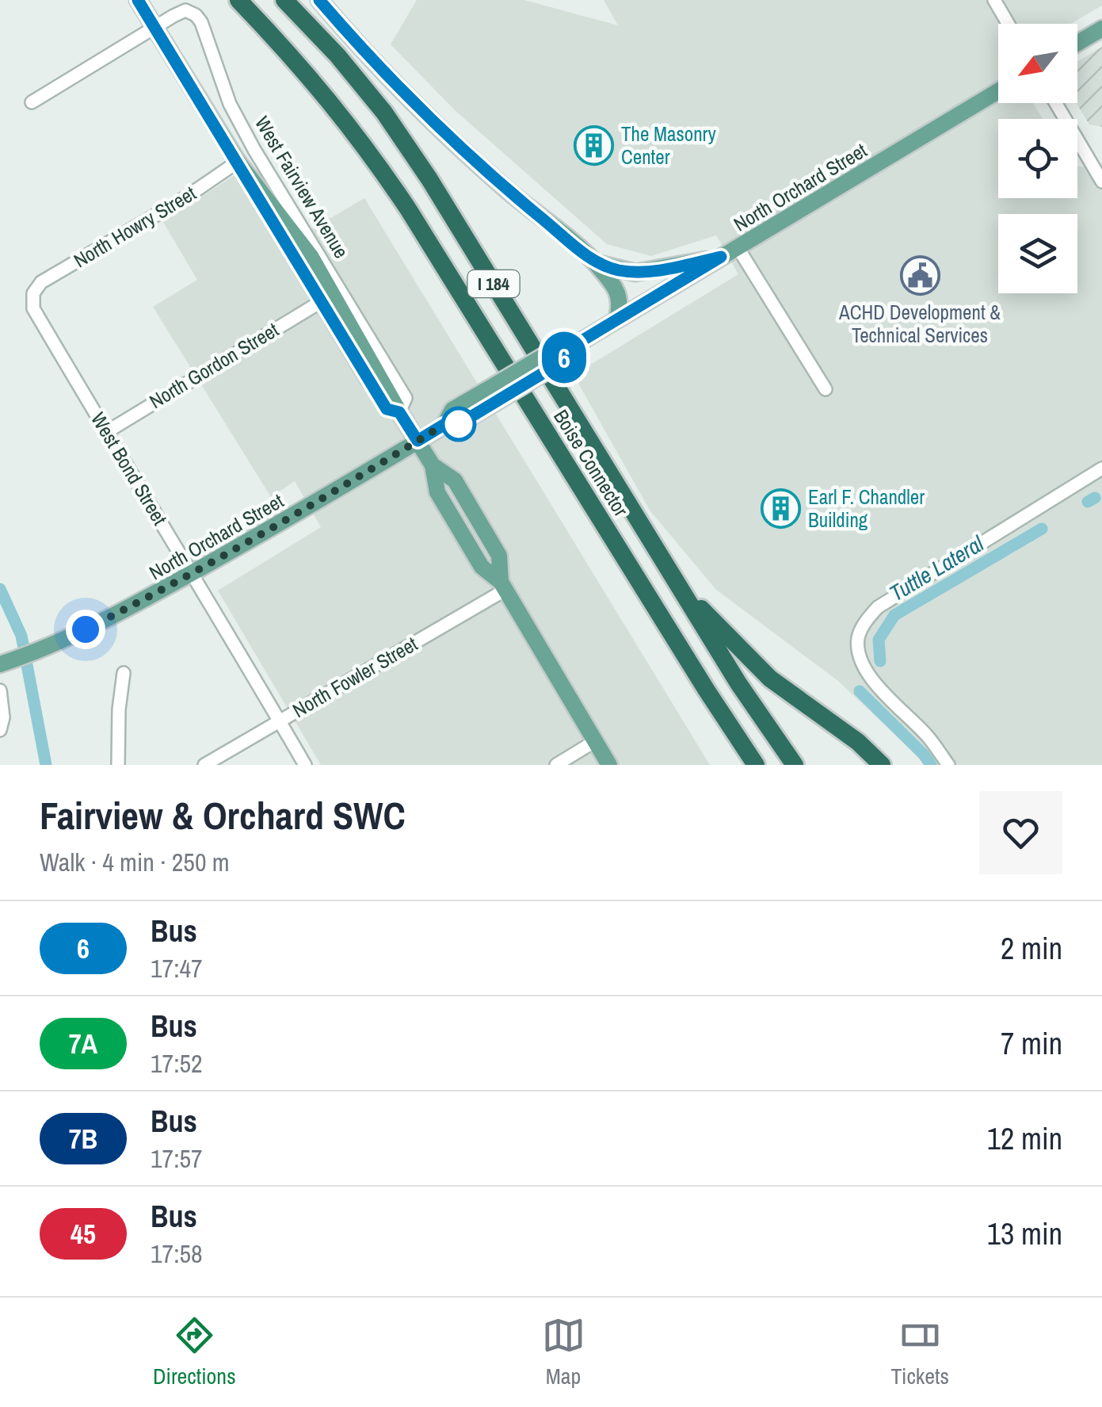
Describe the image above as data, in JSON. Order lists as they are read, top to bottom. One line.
{"streets":{"highway":["I 184","Boise Connector"],"main road":["West Fairview Avenue","North Orchard Street"],"street":["North Howry Street","North Gordon Street","West Bond Street","North Fowler Street"]},"crossings":[["West Fairview Avenue","North Orchard Street"],["West Fairview Avenue","North Howry Street"],["West Fairview Avenue","North Gordon Street"],["West Fairview Avenue","North Fowler Street"],["North Orchard Street","West Bond Street"],["North Howry Street","West Bond Street"],["North Gordon Street","West Bond Street"],["West Bond Street","North Fowler Street"]],"water":["Tuttle Lateral"],"places":{"building":["The Masonry Center","Earl F. Chandler Building"],"public building":["ACHD Development & Technical Services"]},"lines":["bus line 6"],"north":"bottom left","page":{"on_map":"6","heading":["Fairview & Orchard SWC","Walk · 4 min · 250 m"],"list":[{"mark":"6","name":"Bus","note":"17:47","value":"2 min"},{"mark":"7A","name":"Bus","note":"17:52","value":"7 min"},{"mark":"7B","name":"Bus","note":"17:57","value":"12 min"},{"mark":"45","name":"Bus","note":"17:58","value":"13 min"}],"tabs":["Directions","Map","Tickets"]}}
